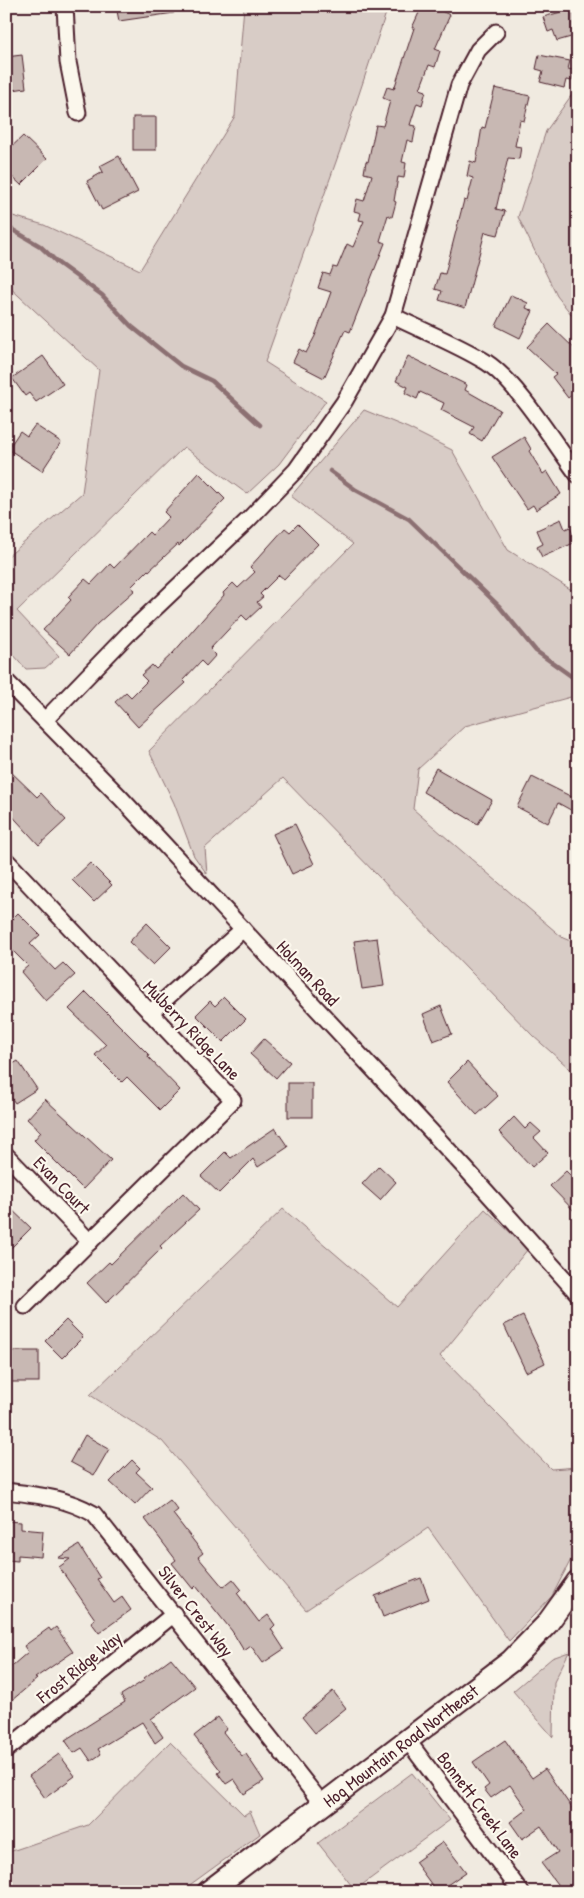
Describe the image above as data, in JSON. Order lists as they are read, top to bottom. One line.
{"streets":{"street":["Holman Road","Mulberry Ridge Lane","Evan Court","Silver Crest Way","Frost Ridge Way","Hog Mountain Road Northeast","Bonnett Creek Lane"]},"crossings":[["Mulberry Ridge Lane","Evan Court"],["Silver Crest Way","Frost Ridge Way"],["Silver Crest Way","Hog Mountain Road Northeast"],["Hog Mountain Road Northeast","Bonnett Creek Lane"]]}
